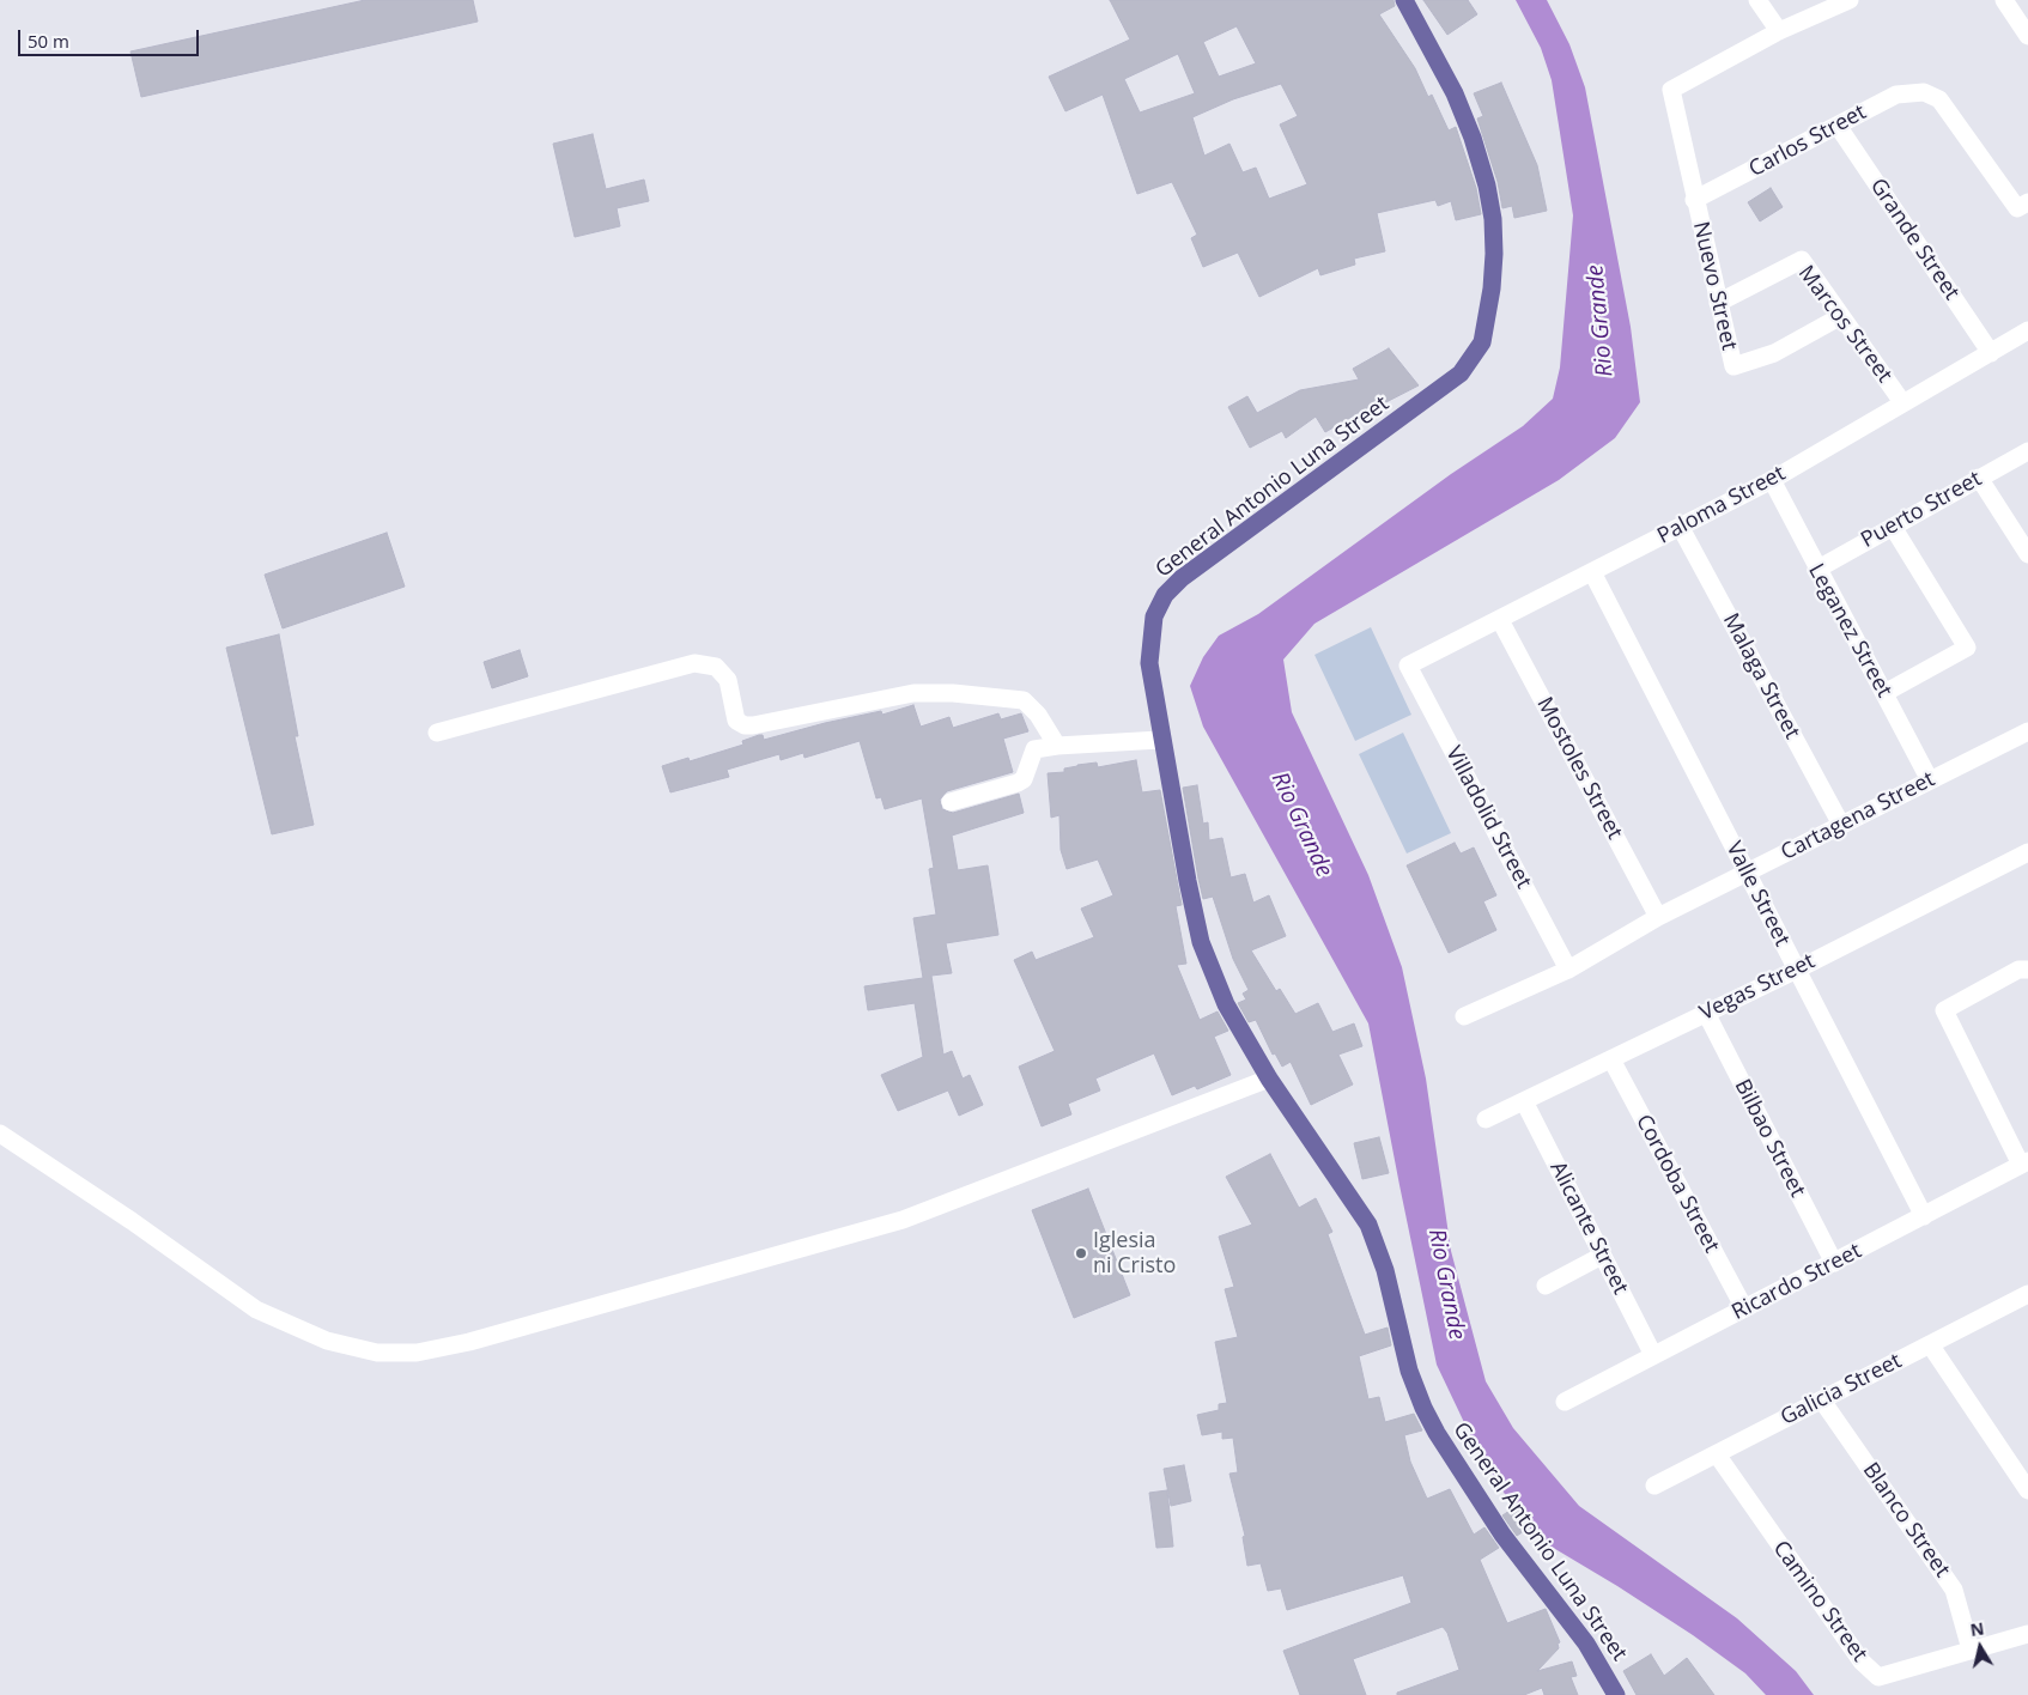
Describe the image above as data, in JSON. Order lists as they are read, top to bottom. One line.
{"streets":{"main road":["General Antonio Luna Street"],"street":["Carlos Street","Grande Street","Nuevo Street","Marcos Street","Paloma Street","Puerto Street","Leganez Street","Malaga Street","Mostoles Street","Cartagena Street","Villadolid Street","Valle Street","Vegas Street","Bilbao Street","Cordoba Street","Alicante Street","Ricardo Street","Galicia Street","Blanco Street","Camino Street"]},"crossings":[["Carlos Street","Grande Street"],["Carlos Street","Nuevo Street"],["Grande Street","Paloma Street"],["Nuevo Street","Marcos Street"],["Marcos Street","Paloma Street"],["Paloma Street","Leganez Street"],["Paloma Street","Malaga Street"],["Paloma Street","Mostoles Street"],["Paloma Street","Villadolid Street"],["Paloma Street","Valle Street"],["Puerto Street","Leganez Street"],["Leganez Street","Cartagena Street"],["Malaga Street","Cartagena Street"],["Mostoles Street","Cartagena Street"],["Cartagena Street","Villadolid Street"],["Cartagena Street","Valle Street"],["Valle Street","Vegas Street"],["Valle Street","Ricardo Street"],["Vegas Street","Bilbao Street"],["Vegas Street","Cordoba Street"],["Vegas Street","Alicante Street"],["Bilbao Street","Ricardo Street"],["Cordoba Street","Ricardo Street"],["Alicante Street","Ricardo Street"],["Galicia Street","Blanco Street"],["Galicia Street","Camino Street"],["Blanco Street","Camino Street"]],"water":["Rio Grande"],"places":["Iglesia ni Cristo"],"scale_bar":"50 m","north":"top"}
